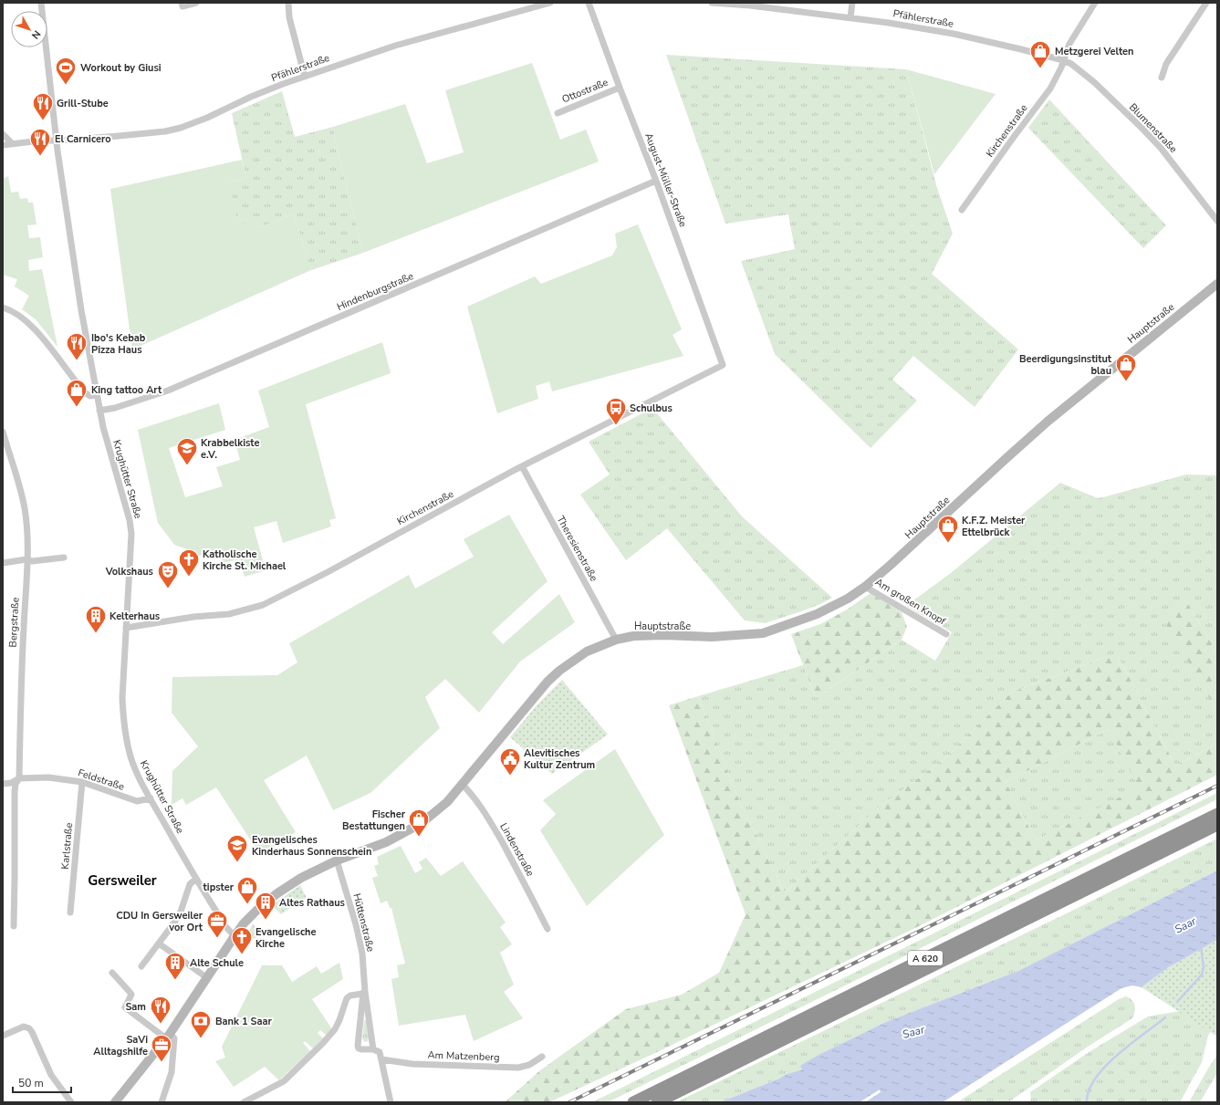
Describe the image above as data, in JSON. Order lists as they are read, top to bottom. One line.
{"streets":{"highway":["A 620"],"main road":["Hauptstraße"],"street":["Pfählerstraße","Ottostraße","Blumenstraße","Kirchenstraße","August-Müller-Straße","Hindenburgstraße","Krughütter Straße","Theresienstraße","Am großen Knopf","Bergstraße","Feldstraße","Karlstraße","Lindenstraße","Hüttenstraße","Am Matzenberg"]},"crossings":[["Pfählerstraße","Blumenstraße"],["Pfählerstraße","Kirchenstraße"],["Pfählerstraße","Krughütter Straße"],["Ottostraße","August-Müller-Straße"],["Blumenstraße","Kirchenstraße"],["Kirchenstraße","August-Müller-Straße"],["Kirchenstraße","Krughütter Straße"],["Kirchenstraße","Theresienstraße"],["August-Müller-Straße","Hindenburgstraße"],["Hindenburgstraße","Krughütter Straße"],["Hauptstraße","Krughütter Straße"],["Hauptstraße","Theresienstraße"],["Hauptstraße","Am großen Knopf"],["Hauptstraße","Lindenstraße"],["Hauptstraße","Hüttenstraße"],["Krughütter Straße","Feldstraße"],["Bergstraße","Feldstraße"],["Feldstraße","Karlstraße"]],"districts":["Gersweiler"],"water":["Saar"],"places":{"shop":["Metzgerei Velten","Beerdigungsinstitut blau","King tattoo Art","K.F.Z. Meister Ettelbrück","Fischer Bestattungen","tipster"],"sports":["Workout by Giusi"],"restaurant":["Grill-Stube","El Carnicero","Ibo's Kebab Pizza Haus","Sam"],"bus stop":["Schulbus"],"school or university":["Krabbelkiste e.V.","Evangelisches Kinderhaus Sonnenschein"],"church":["Katholische Kirche St. Michael","Evangelische Kirche"],"theatre":["Volkshaus"],"building":["Kelterhaus","Altes Rathaus","Alte Schule"],"public building":["Alevitisches Kultur Zentrum"],"office":["CDU In Gersweiler vor Ort","SaVi Alltagshilfe"],"bank":["Bank 1 Saar"]},"scale_bar":"50 m","north":"bottom right"}
